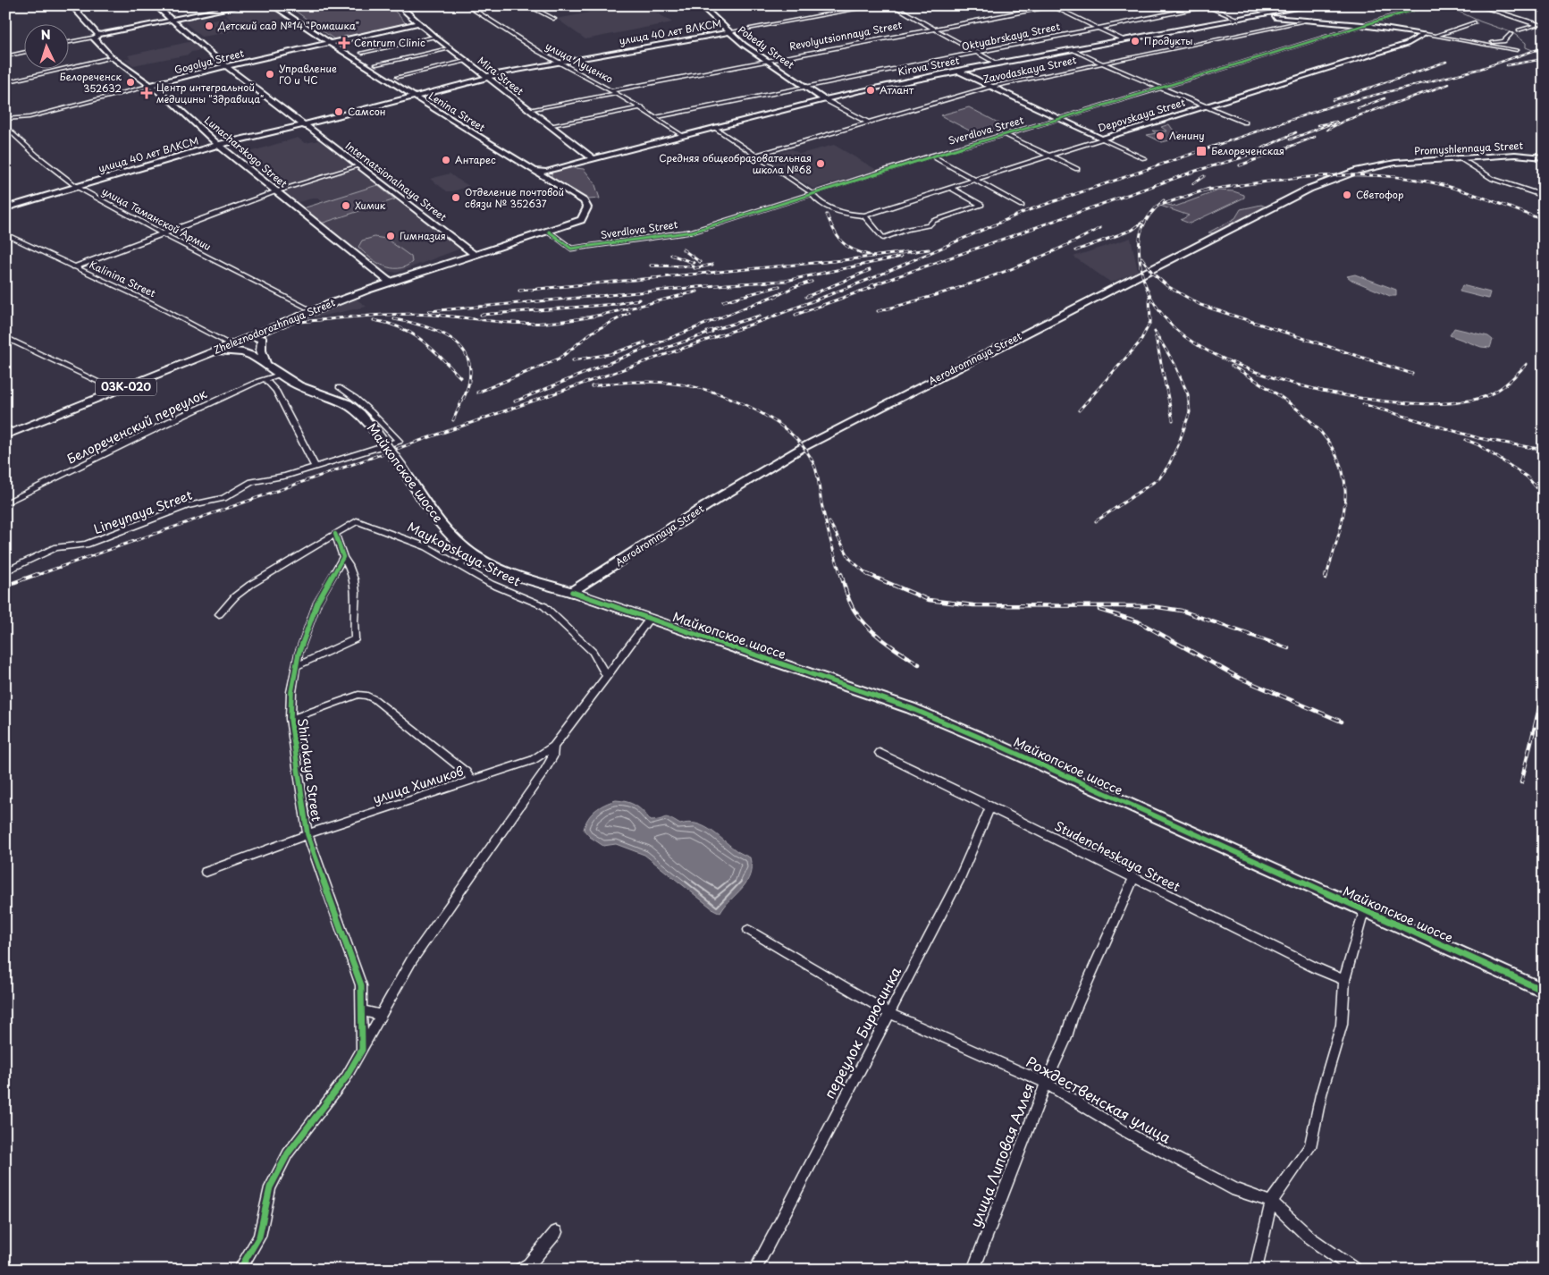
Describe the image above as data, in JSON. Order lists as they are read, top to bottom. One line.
{"streets":{"main road":["Promyshlennaya Street","Zheleznodorozhnaya Street","Aerodromnaya Street","03К-020","Майкопское шоссе"],"street":["улица 40 лет ВЛКСМ","Revolyutsionnaya Street","Oktyabrskaya Street","Pobedy Street","Gogolya Street","улица Луценко","Kirova Street","Zavodaskaya Street","Mira Street","Lenina Street","Depovskaya Street","Sverdlova Street","Lunacharskogo Street","Internatsionalnaya Street","улица Таманской Армии","Kalinina Street","Белореченский переулок","Lineynaya Street","Maykopskaya Street","Shirokaya Street","улица Химиков","Studencheskaya Street","переулок Бирюсинка","Рождественская улица","улица Липовая Аллея"]},"crossings":[["улица 40 лет ВЛКСМ","Pobedy Street"],["улица 40 лет ВЛКСМ","улица Луценко"],["улица 40 лет ВЛКСМ","Mira Street"],["улица 40 лет ВЛКСМ","Lenina Street"],["улица 40 лет ВЛКСМ","Lunacharskogo Street"],["улица 40 лет ВЛКСМ","Internatsionalnaya Street"],["улица 40 лет ВЛКСМ","улица Таманской Армии"],["Revolyutsionnaya Street","Pobedy Street"],["Revolyutsionnaya Street","улица Луценко"],["Revolyutsionnaya Street","Mira Street"],["Oktyabrskaya Street","Pobedy Street"],["Oktyabrskaya Street","улица Луценко"],["Pobedy Street","Kirova Street"],["Gogolya Street","Mira Street"],["Gogolya Street","Lenina Street"],["Gogolya Street","Lunacharskogo Street"],["Gogolya Street","Internatsionalnaya Street"],["улица Луценко","Kirova Street"],["Kirova Street","Mira Street"],["Kirova Street","Lenina Street"],["Lenina Street","Sverdlova Street"],["Lenina Street","Zheleznodorozhnaya Street"],["Sverdlova Street","Zheleznodorozhnaya Street"],["Promyshlennaya Street","Aerodromnaya Street"],["Lunacharskogo Street","Zheleznodorozhnaya Street"],["Internatsionalnaya Street","Zheleznodorozhnaya Street"],["улица Таманской Армии","Zheleznodorozhnaya Street"],["Kalinina Street","Zheleznodorozhnaya Street"],["Aerodromnaya Street","Майкопское шоссе"],["Белореченский переулок","Майкопское шоссе"],["Майкопское шоссе","улица Химиков"],["Maykopskaya Street","улица Химиков"],["Shirokaya Street","улица Химиков"],["Studencheskaya Street","переулок Бирюсинка"],["Studencheskaya Street","улица Липовая Аллея"],["переулок Бирюсинка","Рождественская улица"],["Рождественская улица","улица Липовая Аллея"]],"places":{"other":["Детский сад №14 \"Ромашка\"","Продукты","Управление ГО и ЧС","Белореченск 352632","Атлант","Самсон","Ленину","Антарес","Средняя общеобразовательная школа №68","Светофор","Отделение почтовой связи № 352637","Химик","Гимназия"],"health":["Centrum Clinic","Центр интегральной медицины \"Здравица\""],"transit":["Белореченская"]},"north":"top"}
